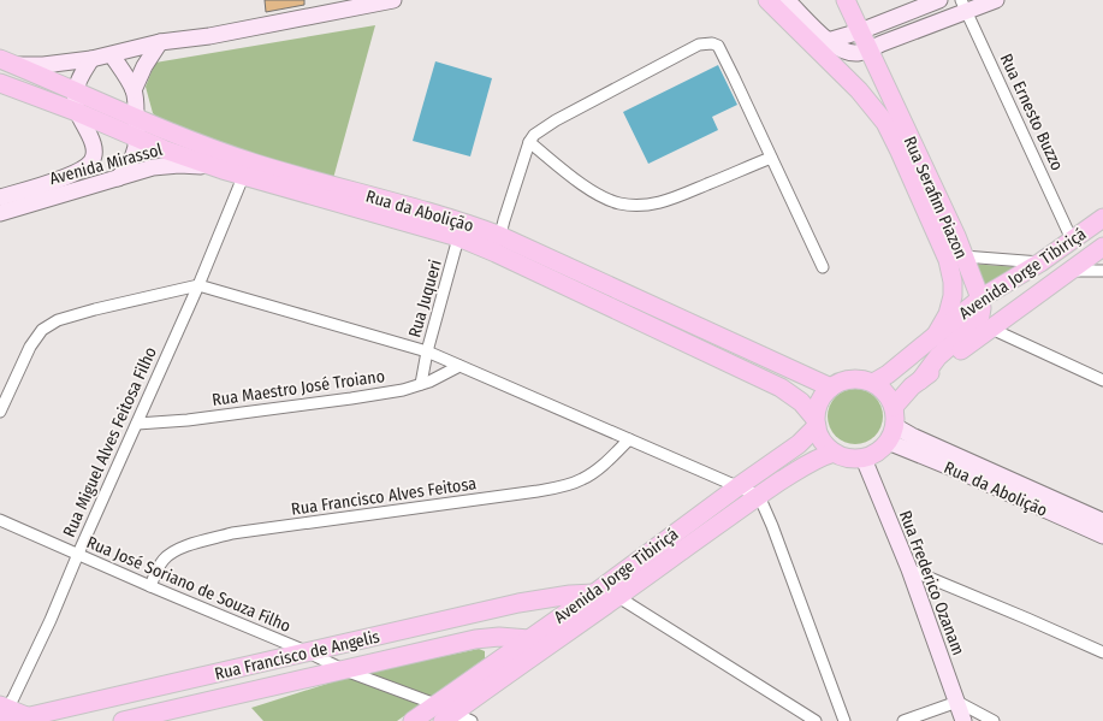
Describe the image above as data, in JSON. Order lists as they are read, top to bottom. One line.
{"streets":{"main road":["Avenida Mirassol","Rua Serafim Piazon","Rua da Abolição","Avenida Jorge Tibiriçá","Rua Frederico Ozanam","Rua Francisco de Angelis"],"street":["Rua Ernesto Buzzo","Rua Juqueri","Rua Maestro José Troiano","Rua Miguel Alves Feitosa Filho","Rua Francisco Alves Feitosa","Rua José Soriano de Souza Filho"]},"crossings":[["Rua Ernesto Buzzo","Avenida Jorge Tibiriçá"],["Avenida Mirassol","Rua da Abolição"],["Rua Serafim Piazon","Avenida Jorge Tibiriçá"],["Rua da Abolição","Avenida Jorge Tibiriçá"],["Rua da Abolição","Rua Juqueri"],["Rua da Abolição","Rua Miguel Alves Feitosa Filho"],["Rua da Abolição","Rua Frederico Ozanam"],["Avenida Jorge Tibiriçá","Rua Frederico Ozanam"],["Avenida Jorge Tibiriçá","Rua José Soriano de Souza Filho"],["Avenida Jorge Tibiriçá","Rua Francisco de Angelis"],["Rua Juqueri","Rua Maestro José Troiano"],["Rua Maestro José Troiano","Rua Miguel Alves Feitosa Filho"],["Rua Miguel Alves Feitosa Filho","Rua José Soriano de Souza Filho"],["Rua Miguel Alves Feitosa Filho","Rua Francisco de Angelis"],["Rua Francisco Alves Feitosa","Rua José Soriano de Souza Filho"],["Rua José Soriano de Souza Filho","Rua Francisco de Angelis"]]}
